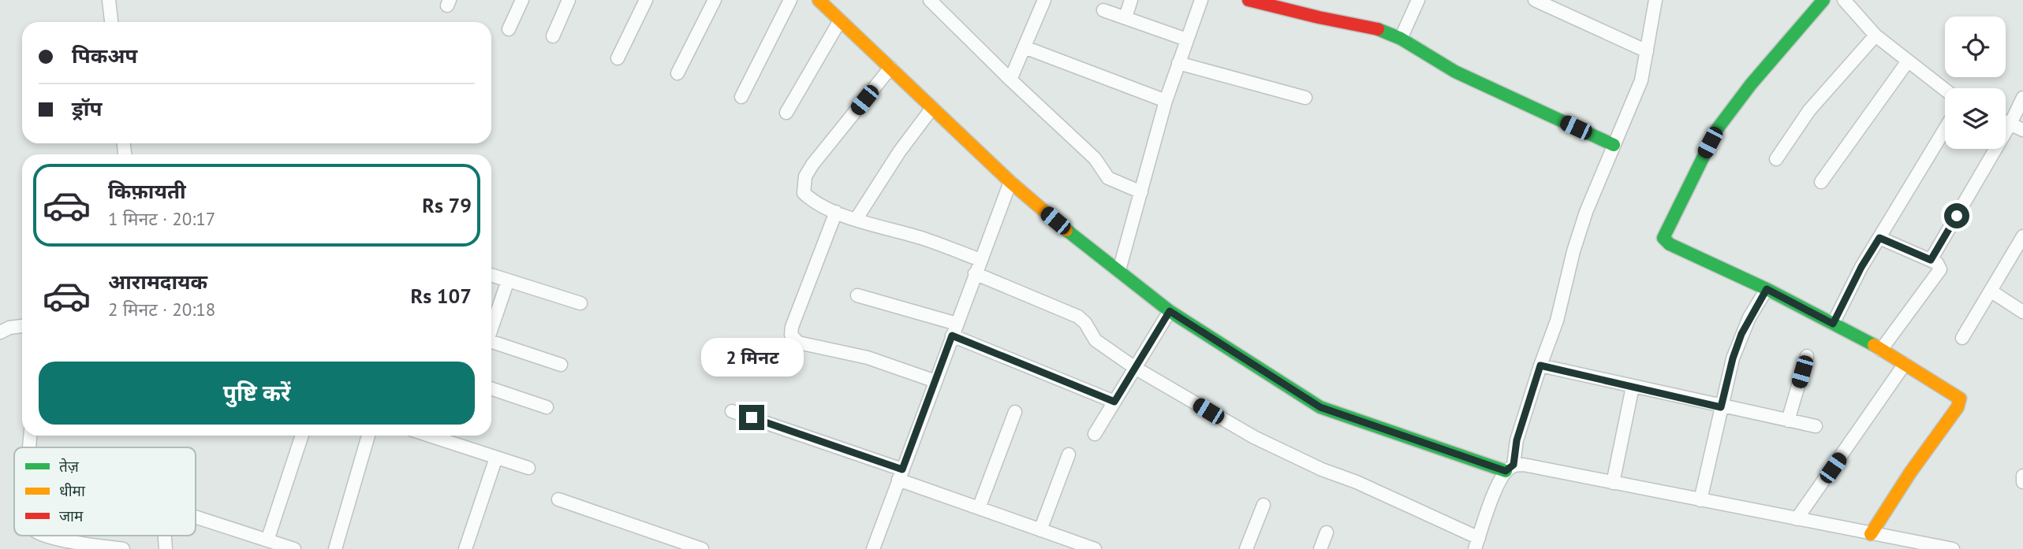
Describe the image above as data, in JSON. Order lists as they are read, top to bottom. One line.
{"legend":["तेज़","धीमा","जाम"],"page":{"banner":["पिकअप","ड्रॉप"],"list":[{"name":"किफ़ायती","note":"1 मिनट · 20:17","value":"Rs 79"},{"name":"आरामदायक","note":"2 मिनट · 20:18","value":"Rs 107"}],"bubble":"2 मिनट","buttons":"पुष्टि करें"}}
